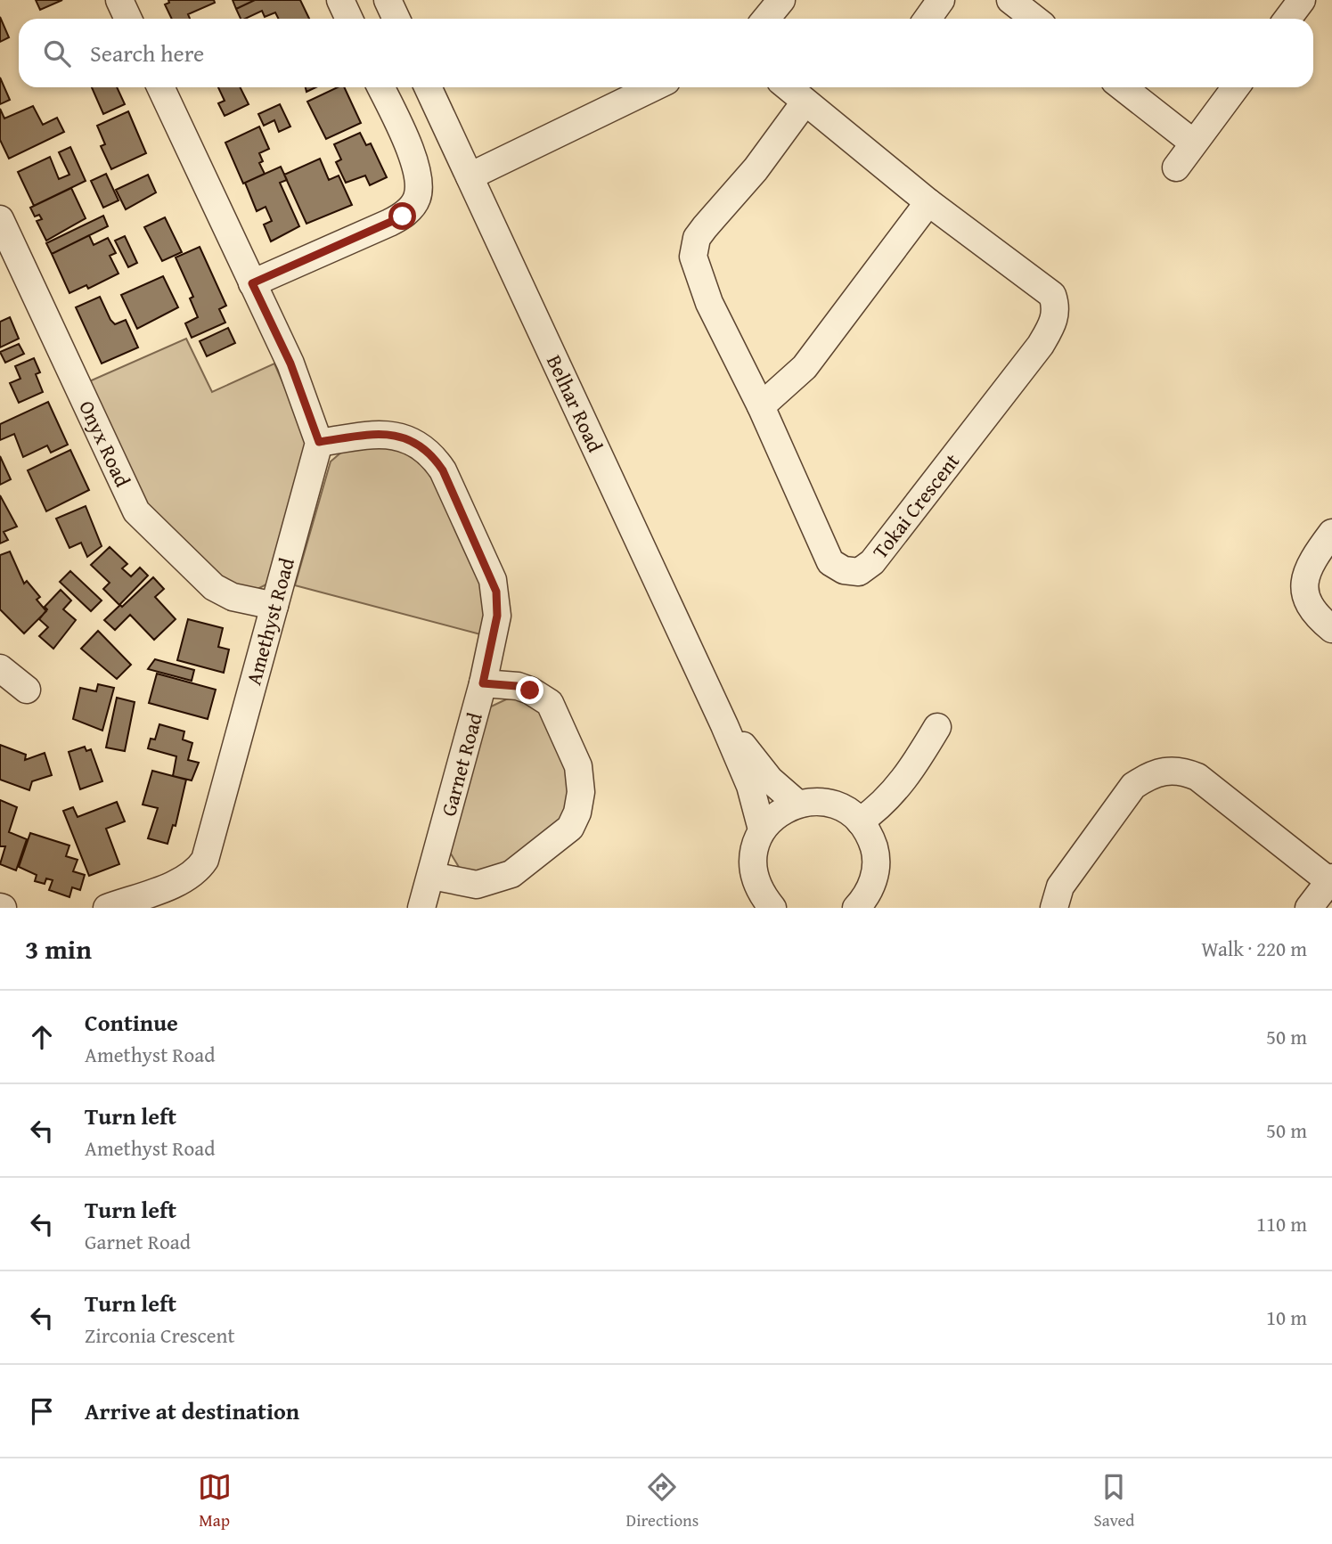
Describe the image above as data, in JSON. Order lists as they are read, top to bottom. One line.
{"streets":{"street":["Belhar Road","Onyx Road","Tokai Crescent","Amethyst Road","Garnet Road"]},"crossings":[["Onyx Road","Amethyst Road"],["Amethyst Road","Garnet Road"]],"page":{"search":"Search here","heading":["3 min","Walk · 220 m"],"list":[["Continue","Amethyst Road","50 m"],["Turn left","Amethyst Road","50 m"],["Turn left","Garnet Road","110 m"],["Turn left","Zirconia Crescent","10 m"],"Arrive at destination"],"nav":["Map","Directions","Saved"]}}
